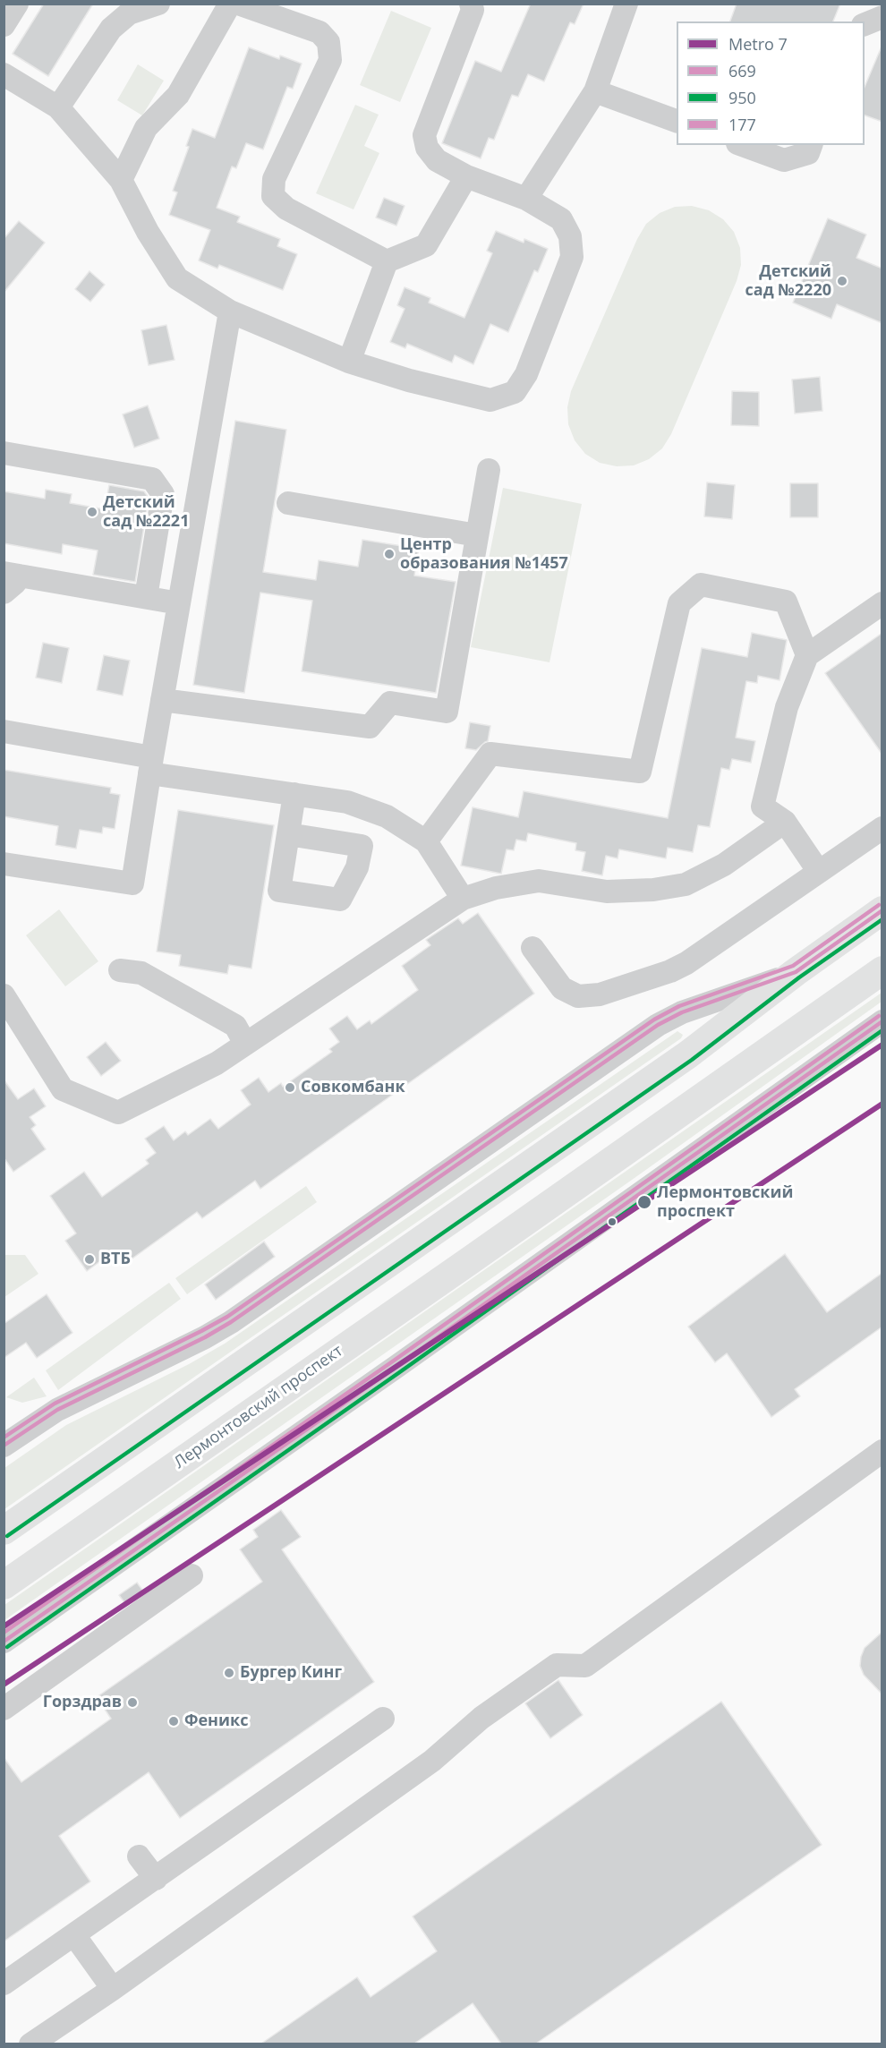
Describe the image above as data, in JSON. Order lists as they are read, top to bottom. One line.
{"streets":{"main road":["Лермонтовский проспект"]},"places":["Детский сад №2220","Детский сад №2221","Центр образования №1457","Совкомбанк","Лермонтовский проспект","ВТБ","Бургер Кинг","Горздрав","Феникс"],"lines":["transit line 177","transit line 669","transit line 950","metro line 7"],"legend":["Metro 7","669","950","177"]}
